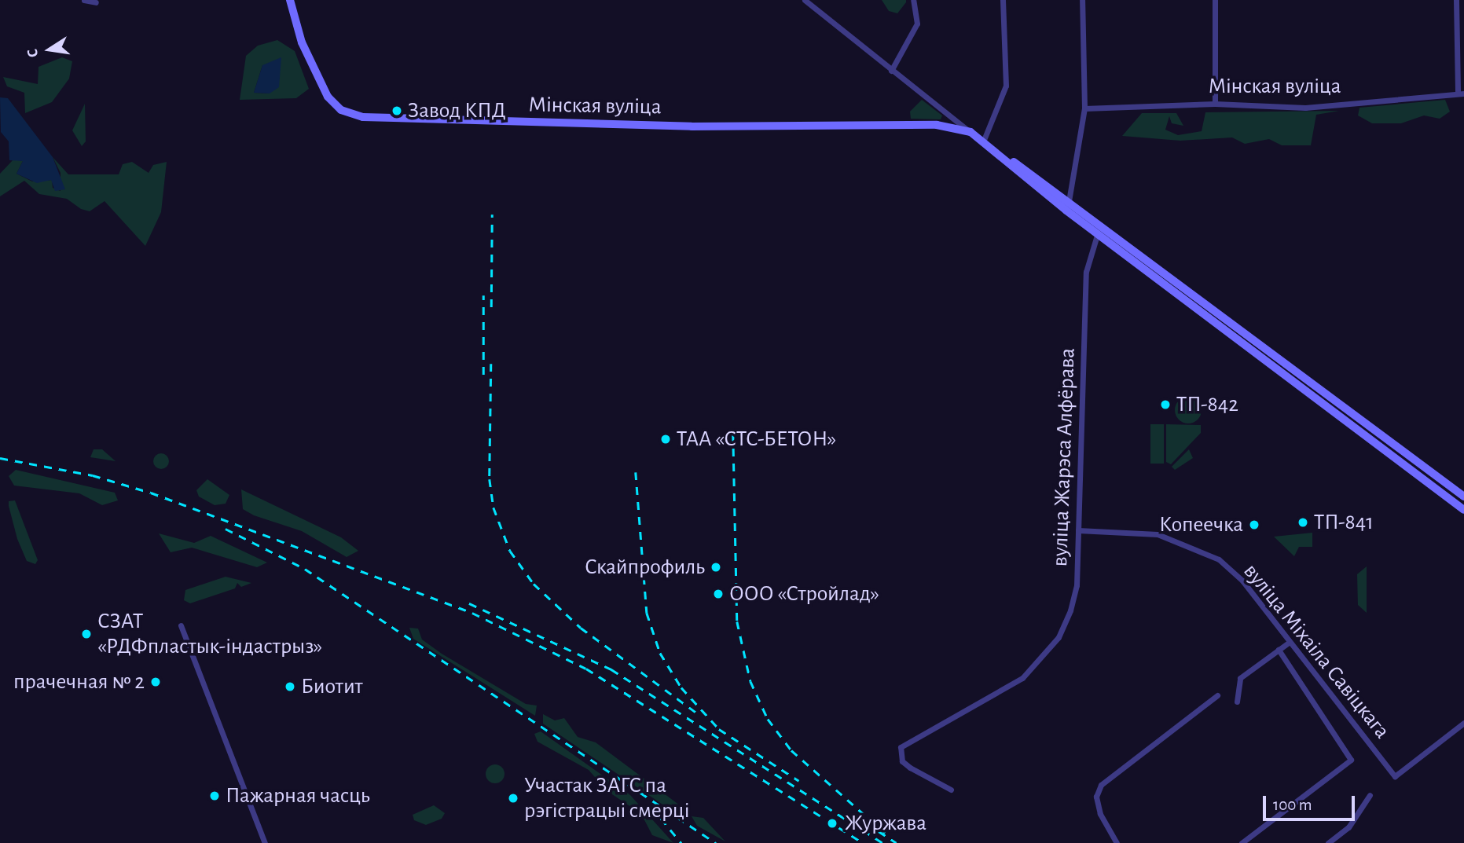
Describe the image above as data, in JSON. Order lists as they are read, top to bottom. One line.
{"streets":{"main road":["Мінская вуліца"],"street":["вуліца Жарэса Алфёрава","вуліца Міхаіла Савіцкага"]},"crossings":[["вуліца Жарэса Алфёрава","вуліца Міхаіла Савіцкага"]],"places":["Завод КПД","ТП-842","ТАА «СТС-БЕТОН»","ТП-841","Копеечка","Скайпрофиль","ООО «Стройлад»","СЗАТ «РДФпластык-індастрыз»","прачечная № 2","Биотит","Пажарная часць","Участак ЗАГС па рэгістрацыі смерці","Журжава"],"scale_bar":"100 m","north":"left"}
